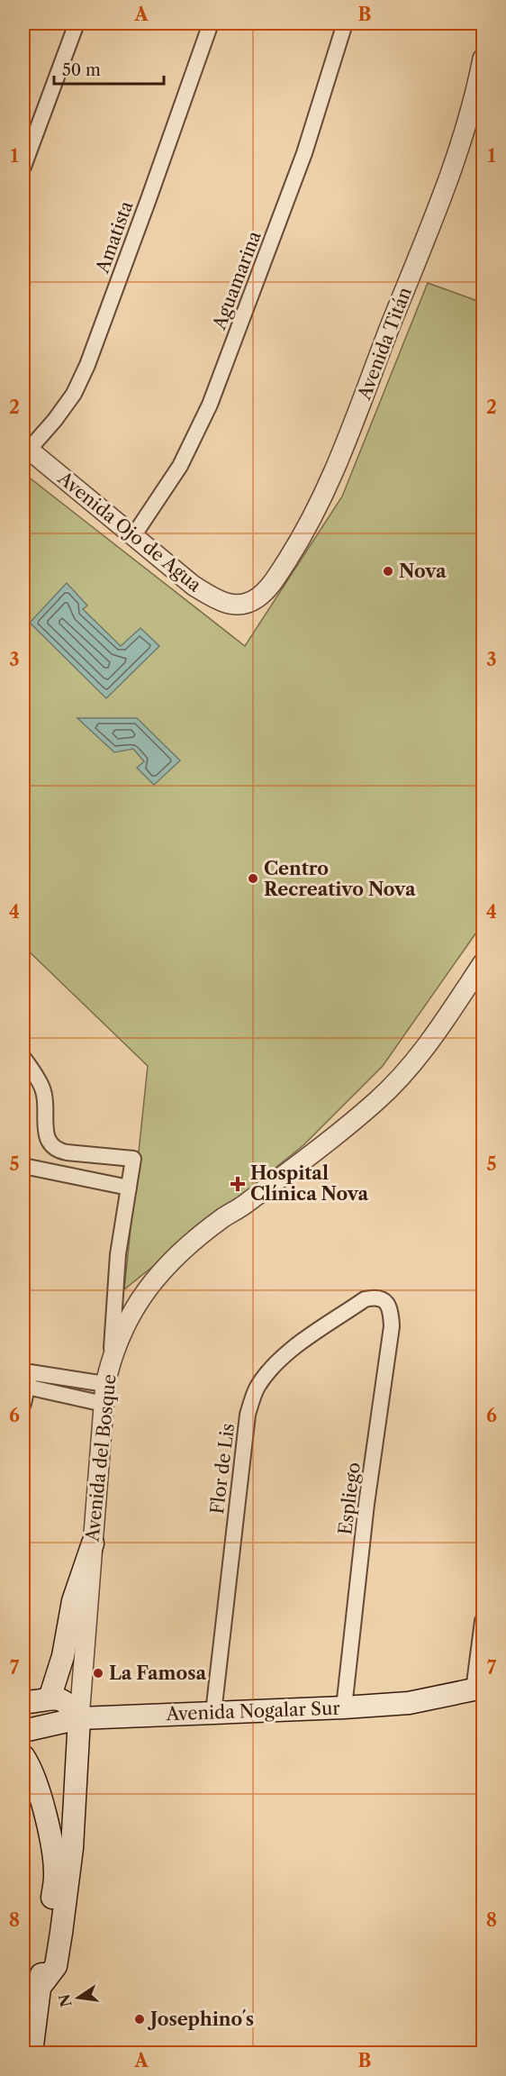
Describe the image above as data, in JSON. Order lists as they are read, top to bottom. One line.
{"streets":{"main road":["Avenida Nogalar Sur"],"street":["Amatista","Aguamarina","Avenida Titán","Avenida Ojo de Agua","Avenida del Bosque","Flor de Lis","Espliego"]},"crossings":[["Amatista","Avenida Ojo de Agua"],["Aguamarina","Avenida Ojo de Agua"],["Avenida Titán","Avenida Ojo de Agua"],["Avenida del Bosque","Avenida Nogalar Sur"],["Flor de Lis","Espliego"],["Flor de Lis","Avenida Nogalar Sur"],["Espliego","Avenida Nogalar Sur"]],"places":{"other":["Nova","Centro Recreativo Nova","La Famosa","Josephino´s"],"health":["Hospital Clínica Nova"]},"scale_bar":"50 m","north":"left","grid":{"columns":["A","B"],"rows":["1","2","3","4","5","6","7","8"]}}
